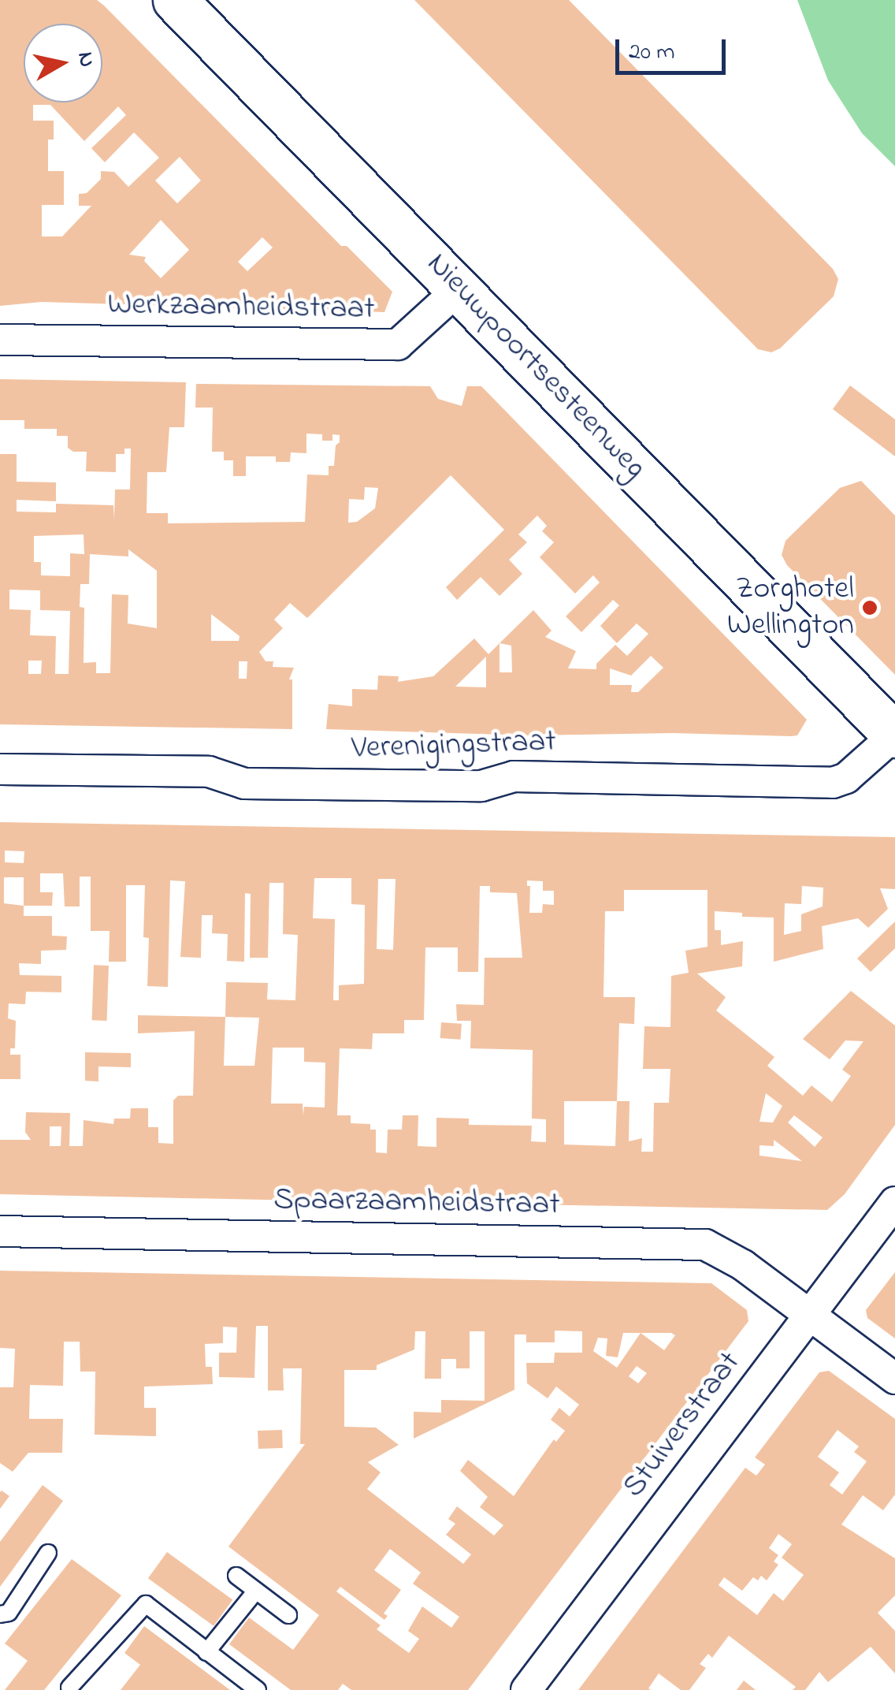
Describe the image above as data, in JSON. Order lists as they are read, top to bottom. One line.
{"streets":{"street":["Werkzaamheidstraat","Nieuwpoortsesteenweg","Verenigingstraat","Spaarzaamheidstraat","Stuiverstraat"]},"crossings":[["Werkzaamheidstraat","Nieuwpoortsesteenweg"],["Nieuwpoortsesteenweg","Verenigingstraat"],["Spaarzaamheidstraat","Stuiverstraat"]],"places":["Zorghotel Wellington"],"scale_bar":"20 m","north":"right"}
